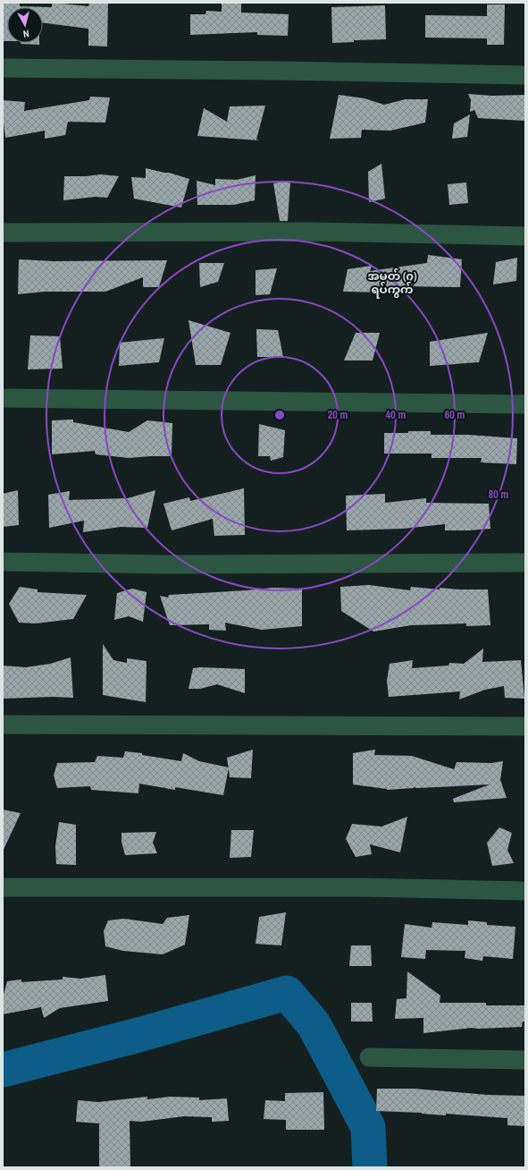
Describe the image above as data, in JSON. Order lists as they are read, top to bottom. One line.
{"districts":["အမှတ် (၇) ရပ်ကွက်"],"north":"bottom","rings":["20 m","40 m","60 m","80 m"]}
